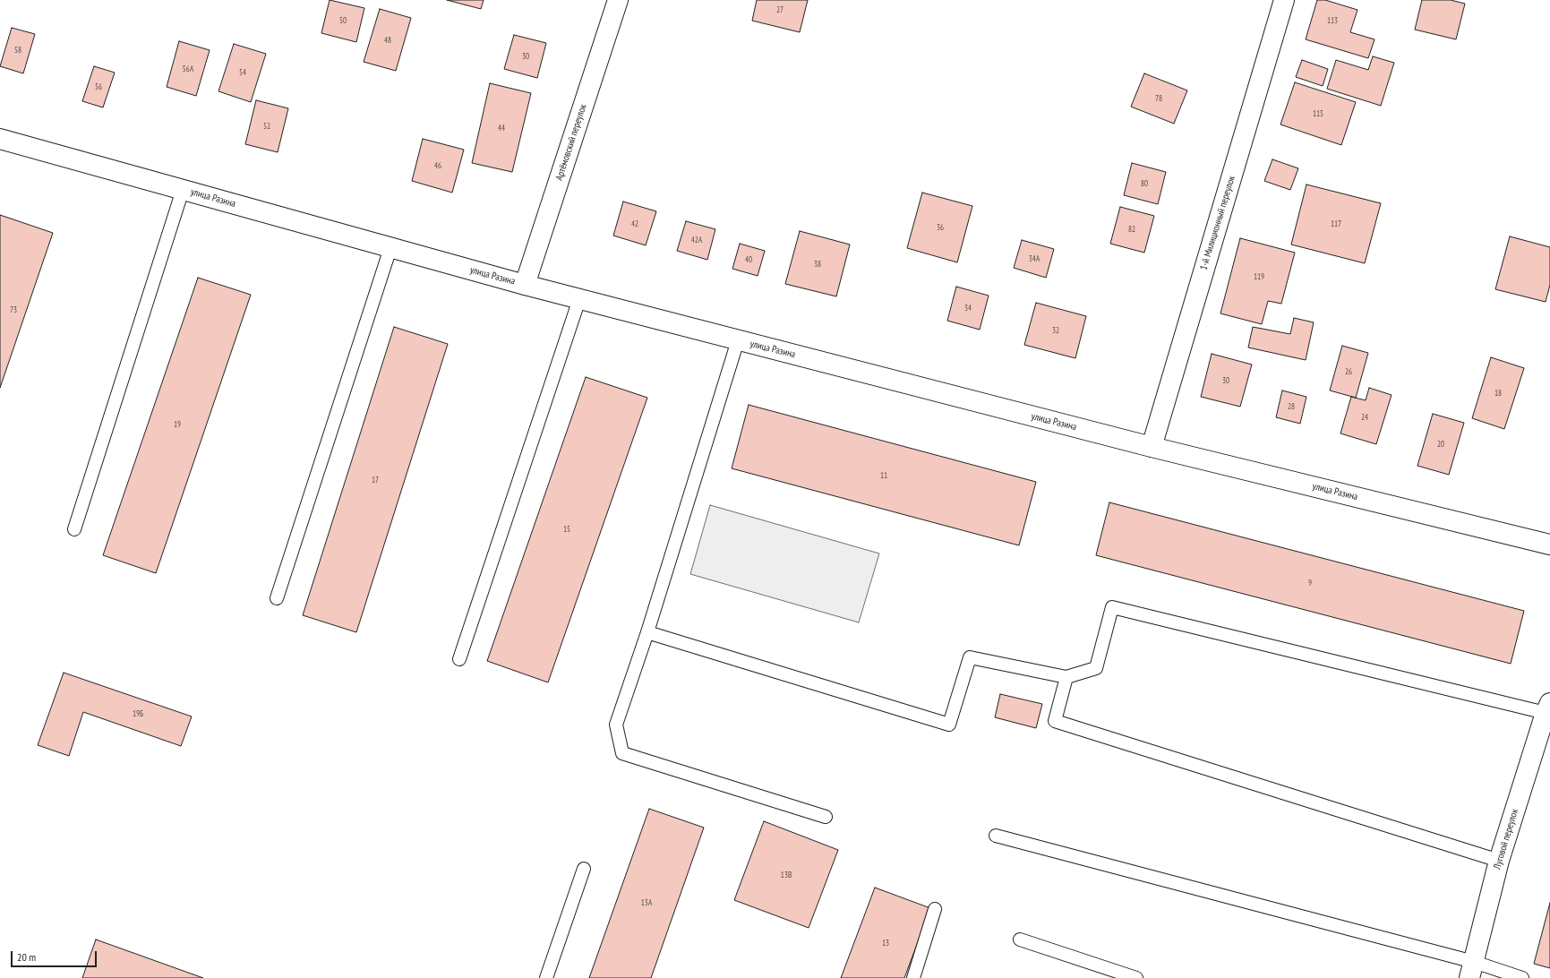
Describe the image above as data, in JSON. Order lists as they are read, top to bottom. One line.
{"streets":{"street":["Артёмовский переулок","улица Разина","1-й Милиционный переулок","Луговой переулок"]},"crossings":[["Артёмовский переулок","улица Разина"],["улица Разина","1-й Милиционный переулок"]],"house_numbers":["27","50","113","48","58","30","56А","54","56","78","115","52","44","46","80","42","117","36","82","42А","34А","40","38","119","34","73","32","26","30","18","28","24","19","20","11","17","15","9","19Б","13В","13А","13"],"scale_bar":"20 m"}
